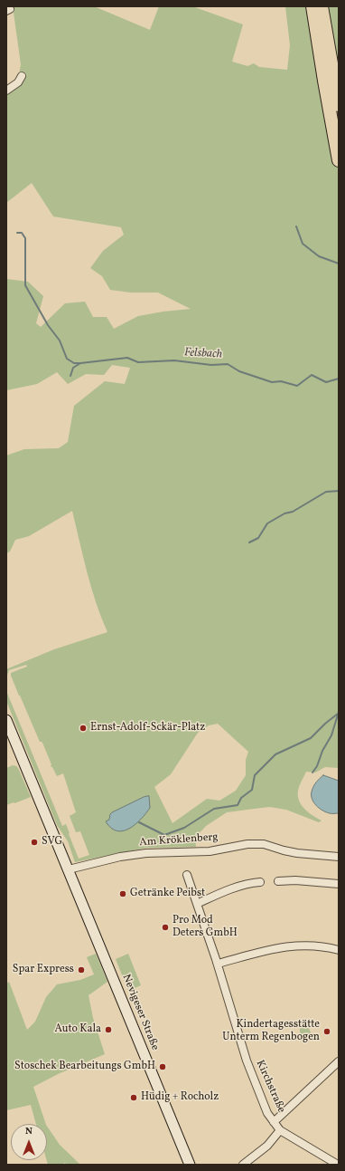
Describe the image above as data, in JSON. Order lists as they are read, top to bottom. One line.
{"streets":{"main road":["Nevigeser Straße"],"street":["Am Kröklenberg","Kirchstraße"]},"crossings":[["Am Kröklenberg","Nevigeser Straße"]],"water":["Felsbach"],"places":["Ernst-Adolf-Sckär-Platz","SVG","Getränke Peibst","Pro Mod Deters GmbH","Spar Express","Auto Kala","Kindertagesstätte Unterm Regenbogen","Stoschek Bearbeitungs GmbH","Hüdig + Rocholz"],"north":"top"}
